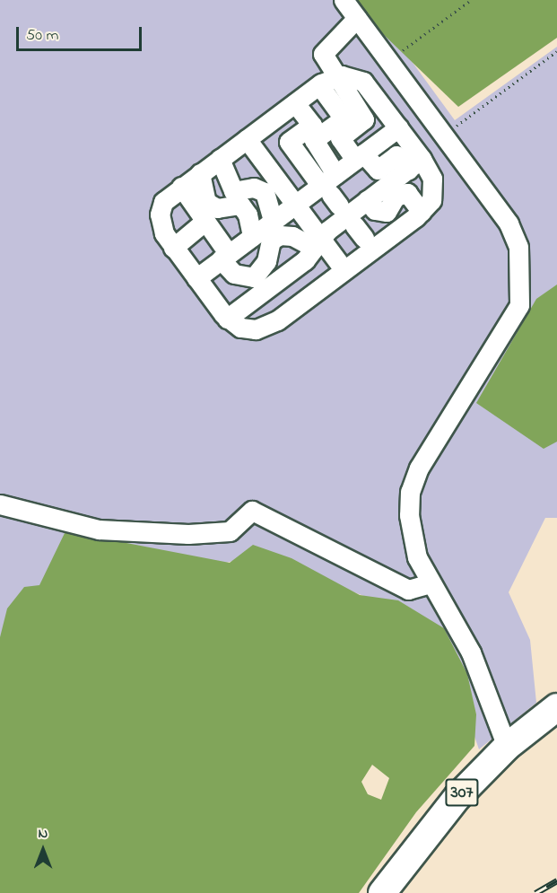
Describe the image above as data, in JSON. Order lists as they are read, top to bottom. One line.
{"streets":{"highway":["307"]},"scale_bar":"50 m","north":"top"}
